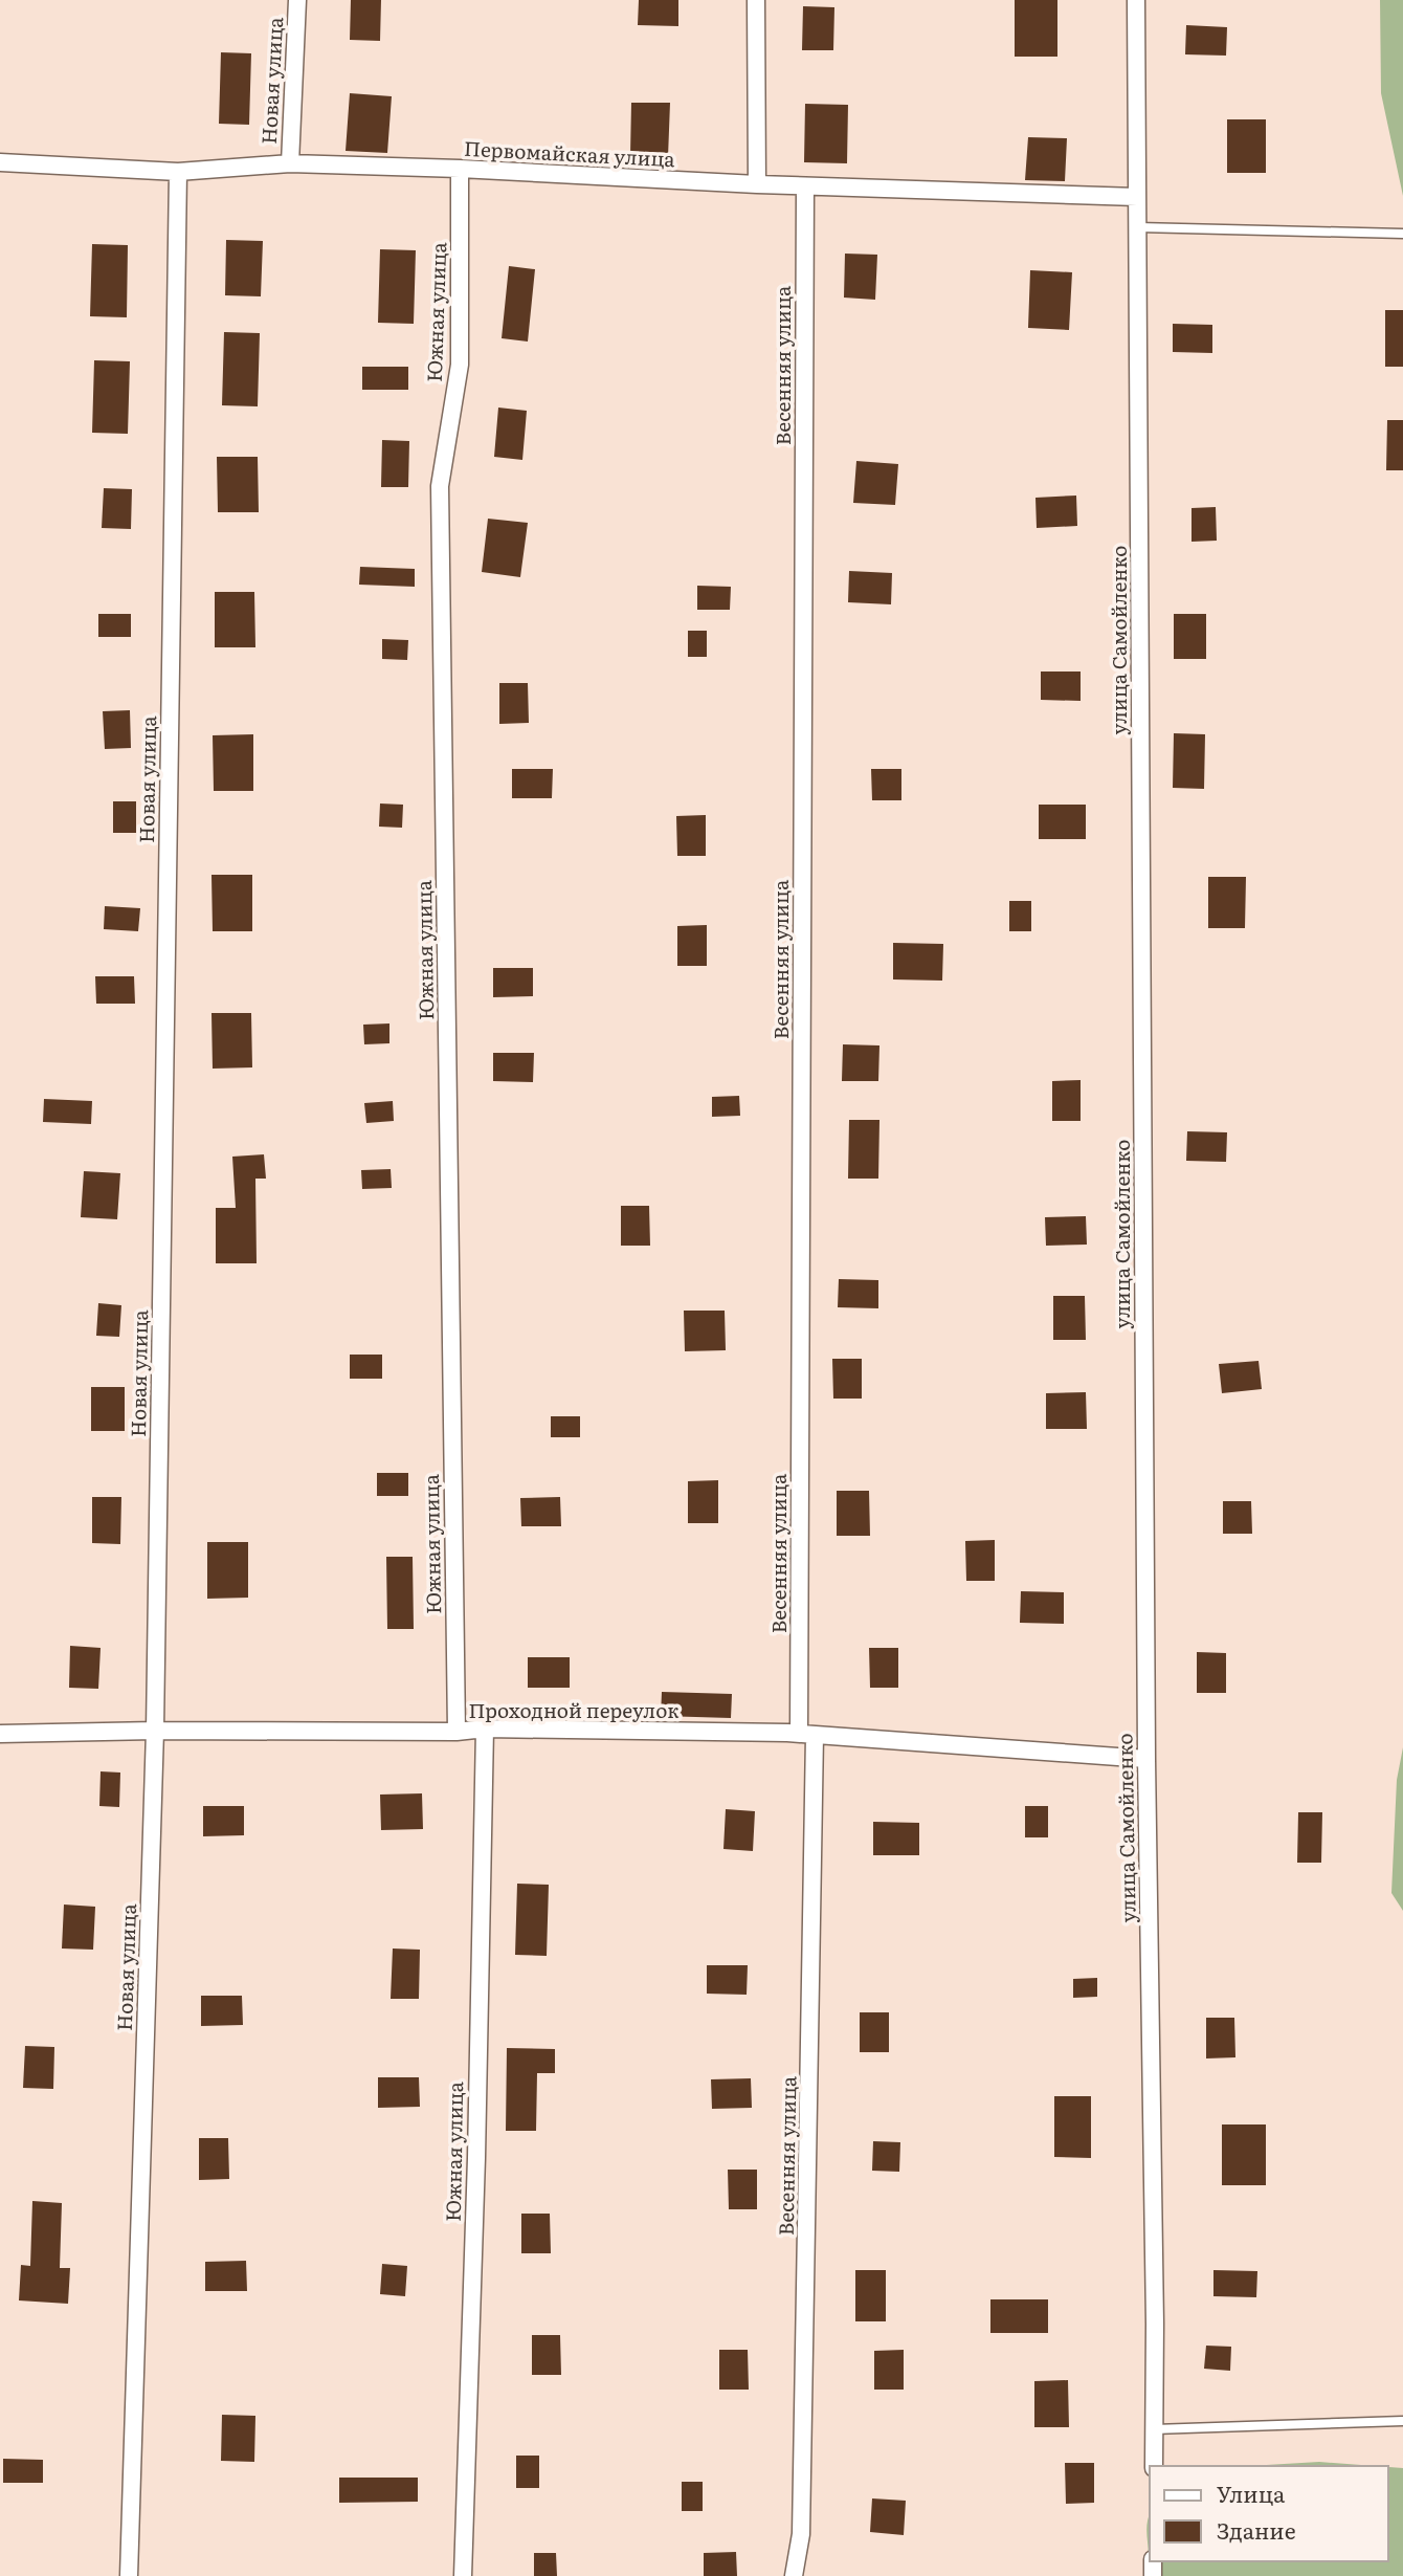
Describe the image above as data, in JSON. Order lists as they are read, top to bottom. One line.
{"streets":{"street":["Новая улица","Первомайская улица","Южная улица","Весенняя улица","улица Самойленко","Проходной переулок"]},"crossings":[["Новая улица","Первомайская улица"],["Новая улица","Проходной переулок"],["Первомайская улица","Южная улица"],["Первомайская улица","Весенняя улица"],["Первомайская улица","улица Самойленко"],["Южная улица","Проходной переулок"],["Весенняя улица","Проходной переулок"],["улица Самойленко","Проходной переулок"]],"legend":["Улица","Здание"]}
